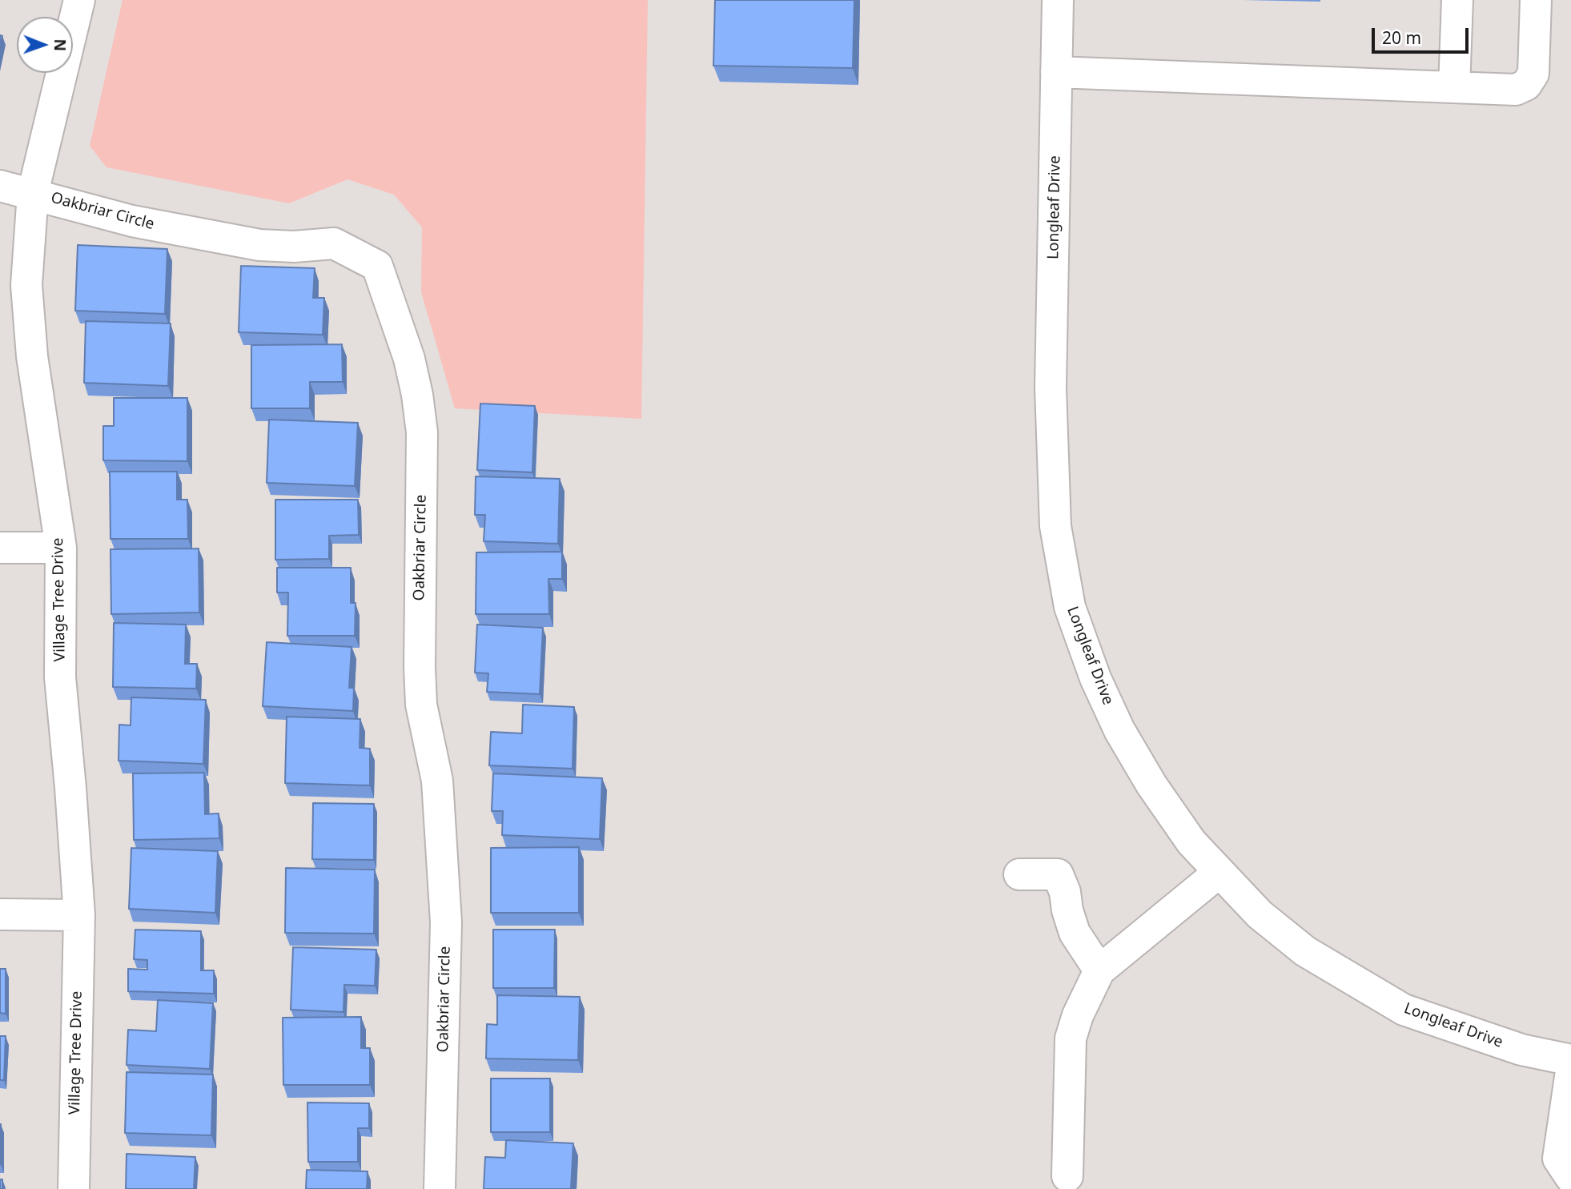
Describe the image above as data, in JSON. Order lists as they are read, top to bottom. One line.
{"streets":{"street":["Longleaf Drive","Oakbriar Circle","Village Tree Drive"]},"crossings":[["Oakbriar Circle","Village Tree Drive"]],"scale_bar":"20 m","north":"right"}
